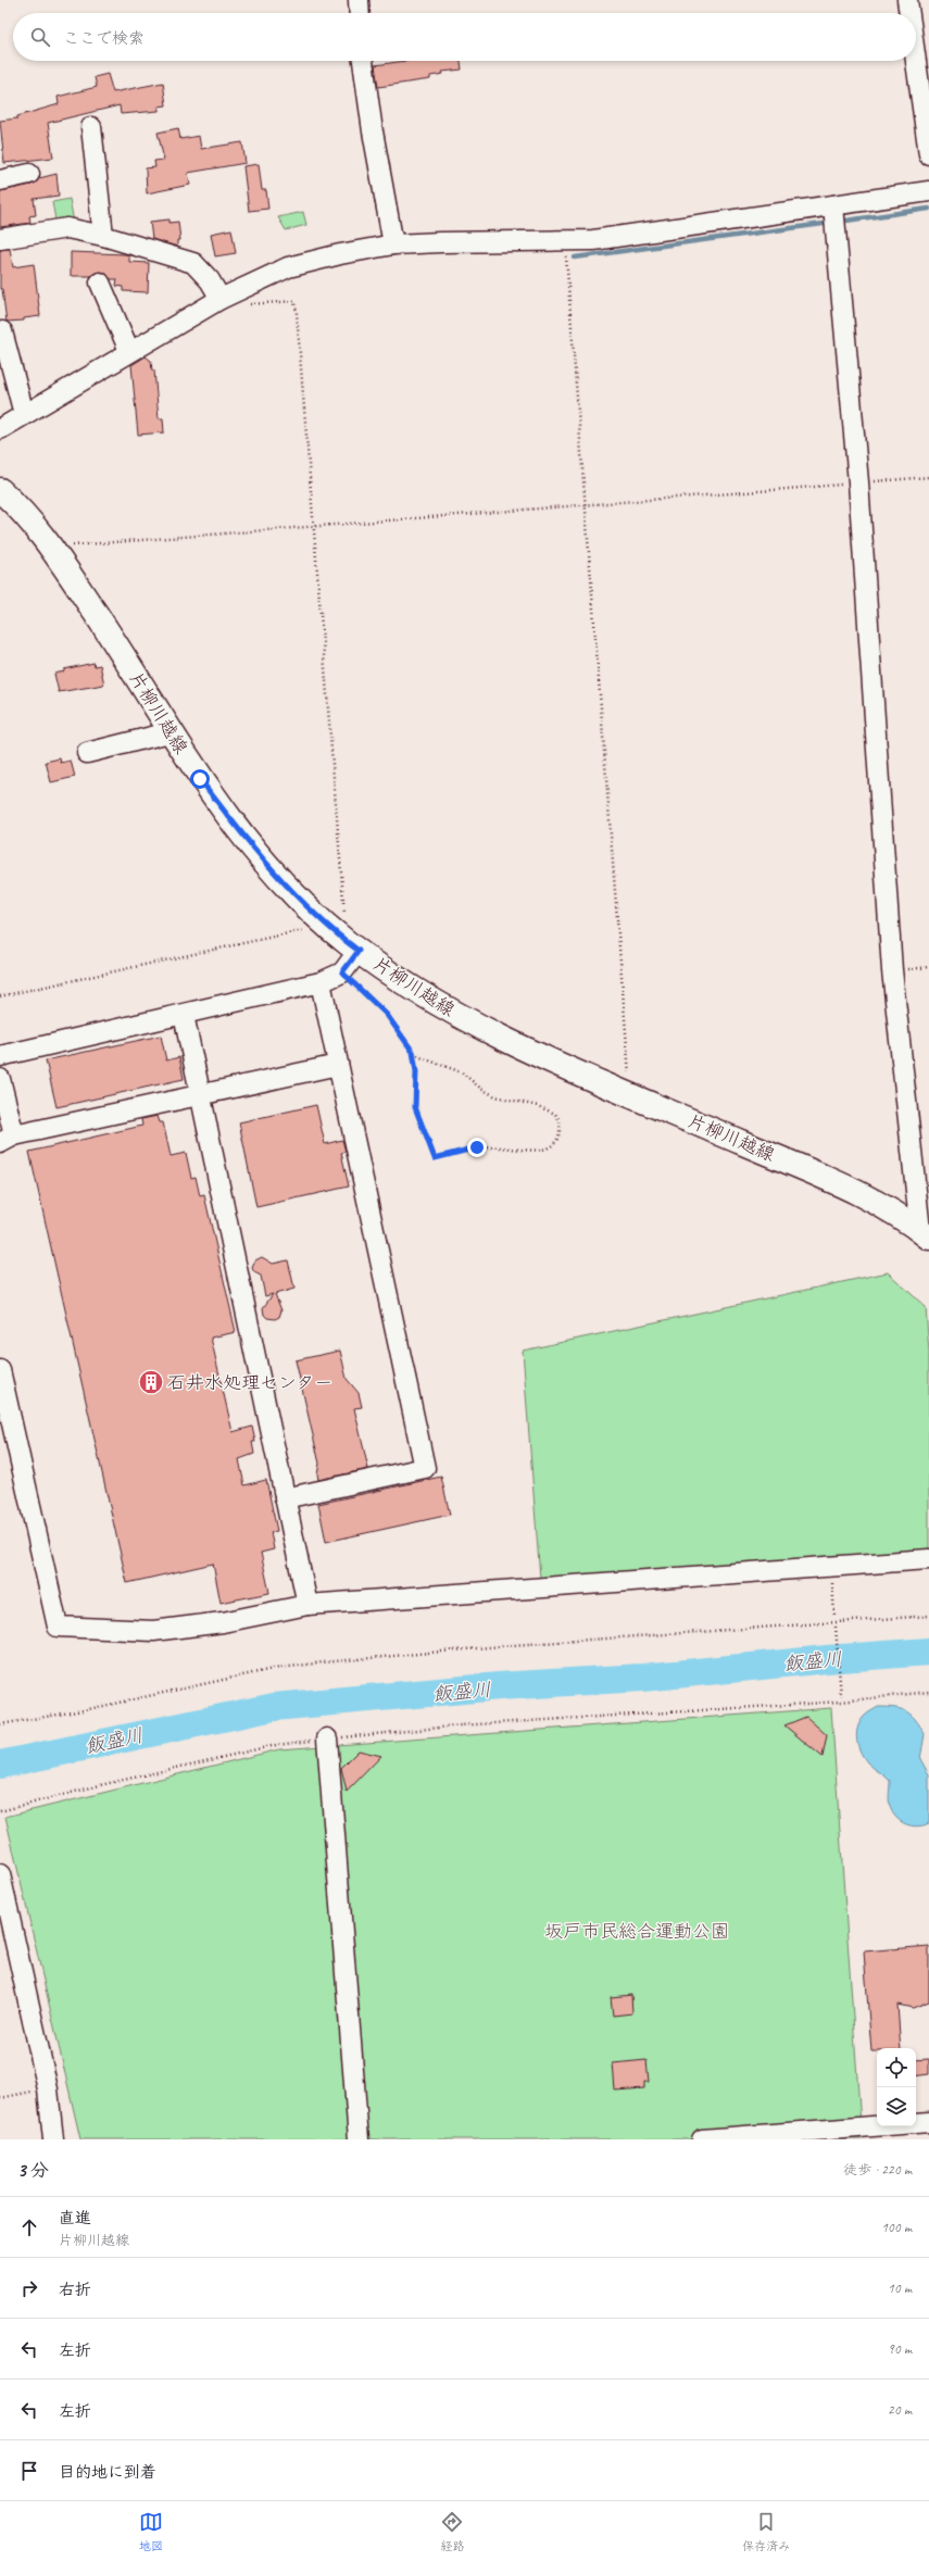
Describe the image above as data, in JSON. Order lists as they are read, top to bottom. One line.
{"streets":{"main road":["片柳川越線"]},"water":["飯盛川"],"parks":["坂戸市民総合運動公園"],"places":{"building":["石井水処理センター"]},"page":{"search":"ここで検索","heading":["3 分","徒歩 · 220 m"],"list":[["直進","片柳川越線","100 m"],["右折","10 m"],["左折","90 m"],["左折","20 m"],"目的地に到着"],"nav":["地図","経路","保存済み"]}}
